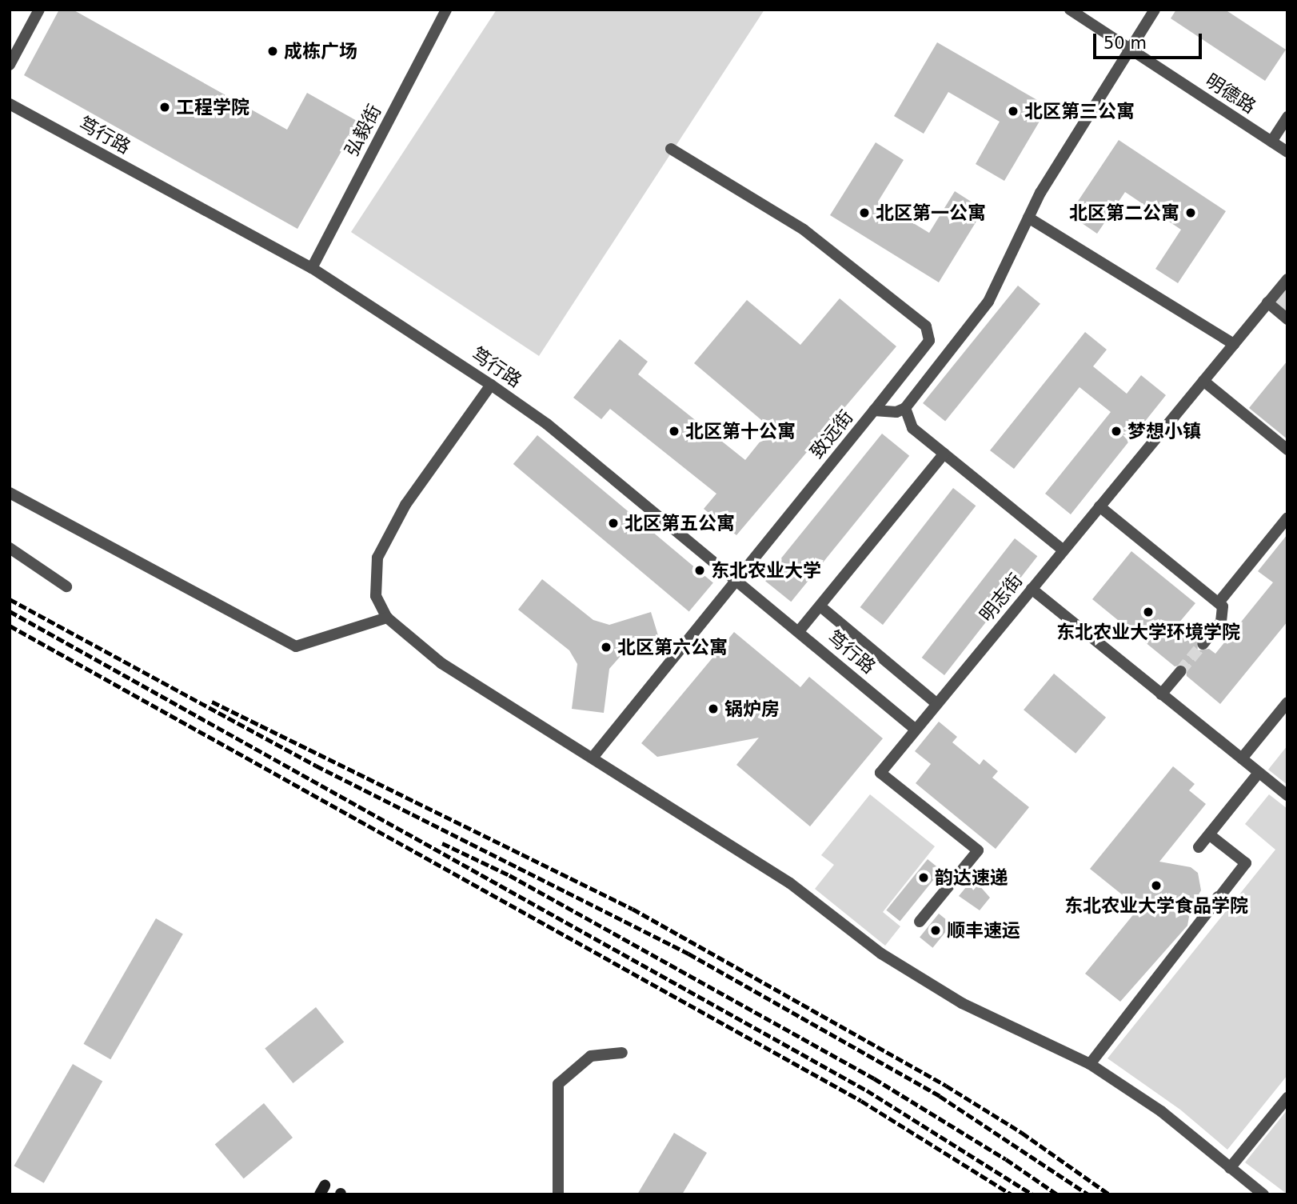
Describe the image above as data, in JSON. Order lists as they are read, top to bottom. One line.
{"streets":{"street":["明德路","弘毅街","笃行路","致远街","明志街"]},"crossings":[["弘毅街","笃行路"],["笃行路","致远街"],["笃行路","明志街"]],"places":["成栋广场","工程学院","北区第三公寓","北区第一公寓","北区第二公寓","北区第十公寓","梦想小镇","北区第五公寓","东北农业大学","东北农业大学环境学院","北区第六公寓","锅炉房","韵达速递","东北农业大学食品学院","顺丰速运"],"scale_bar":"50 m"}
